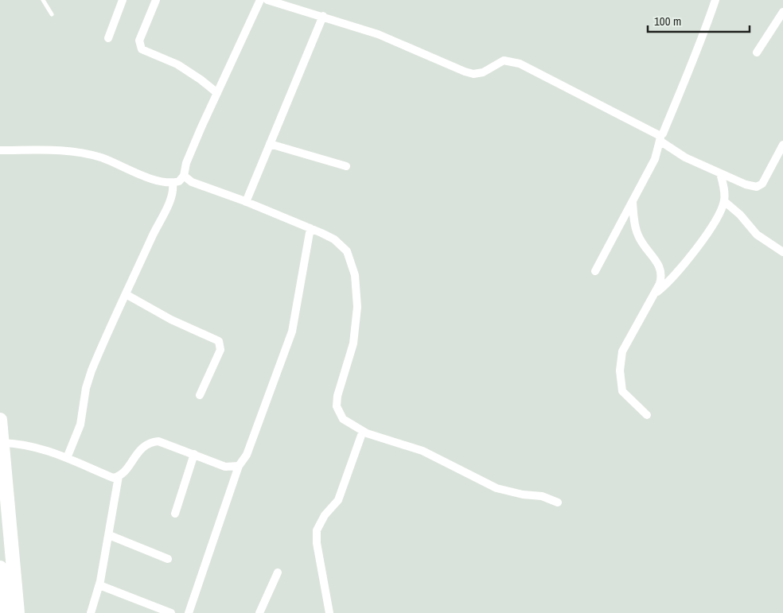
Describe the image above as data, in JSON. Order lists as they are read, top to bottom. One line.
{"scale_bar":"100 m"}
